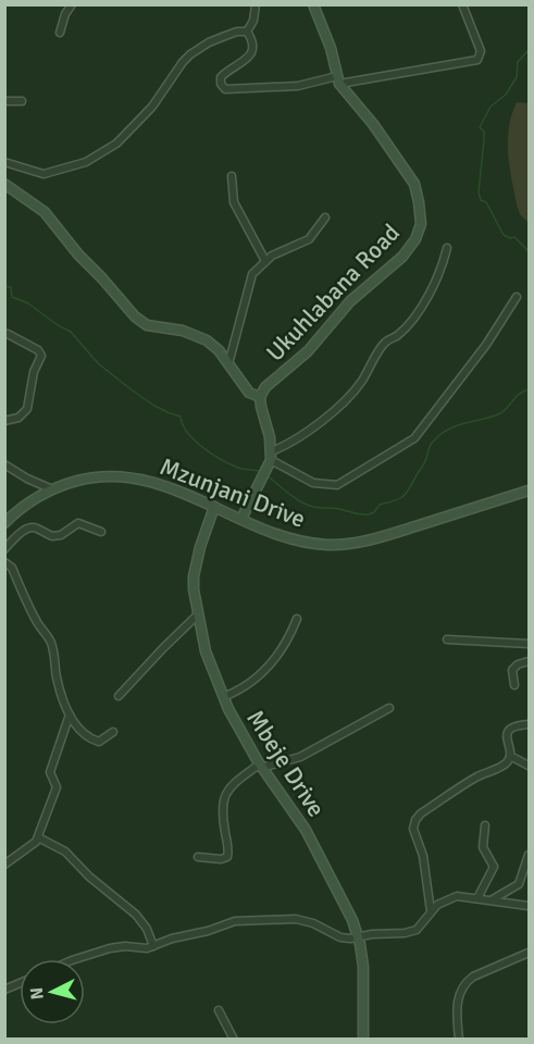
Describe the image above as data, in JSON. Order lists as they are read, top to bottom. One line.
{"streets":{"street":["Ukuhlabana Road","Mzunjani Drive","Mbeje Drive"]},"crossings":[["Mzunjani Drive","Mbeje Drive"]],"north":"left"}
